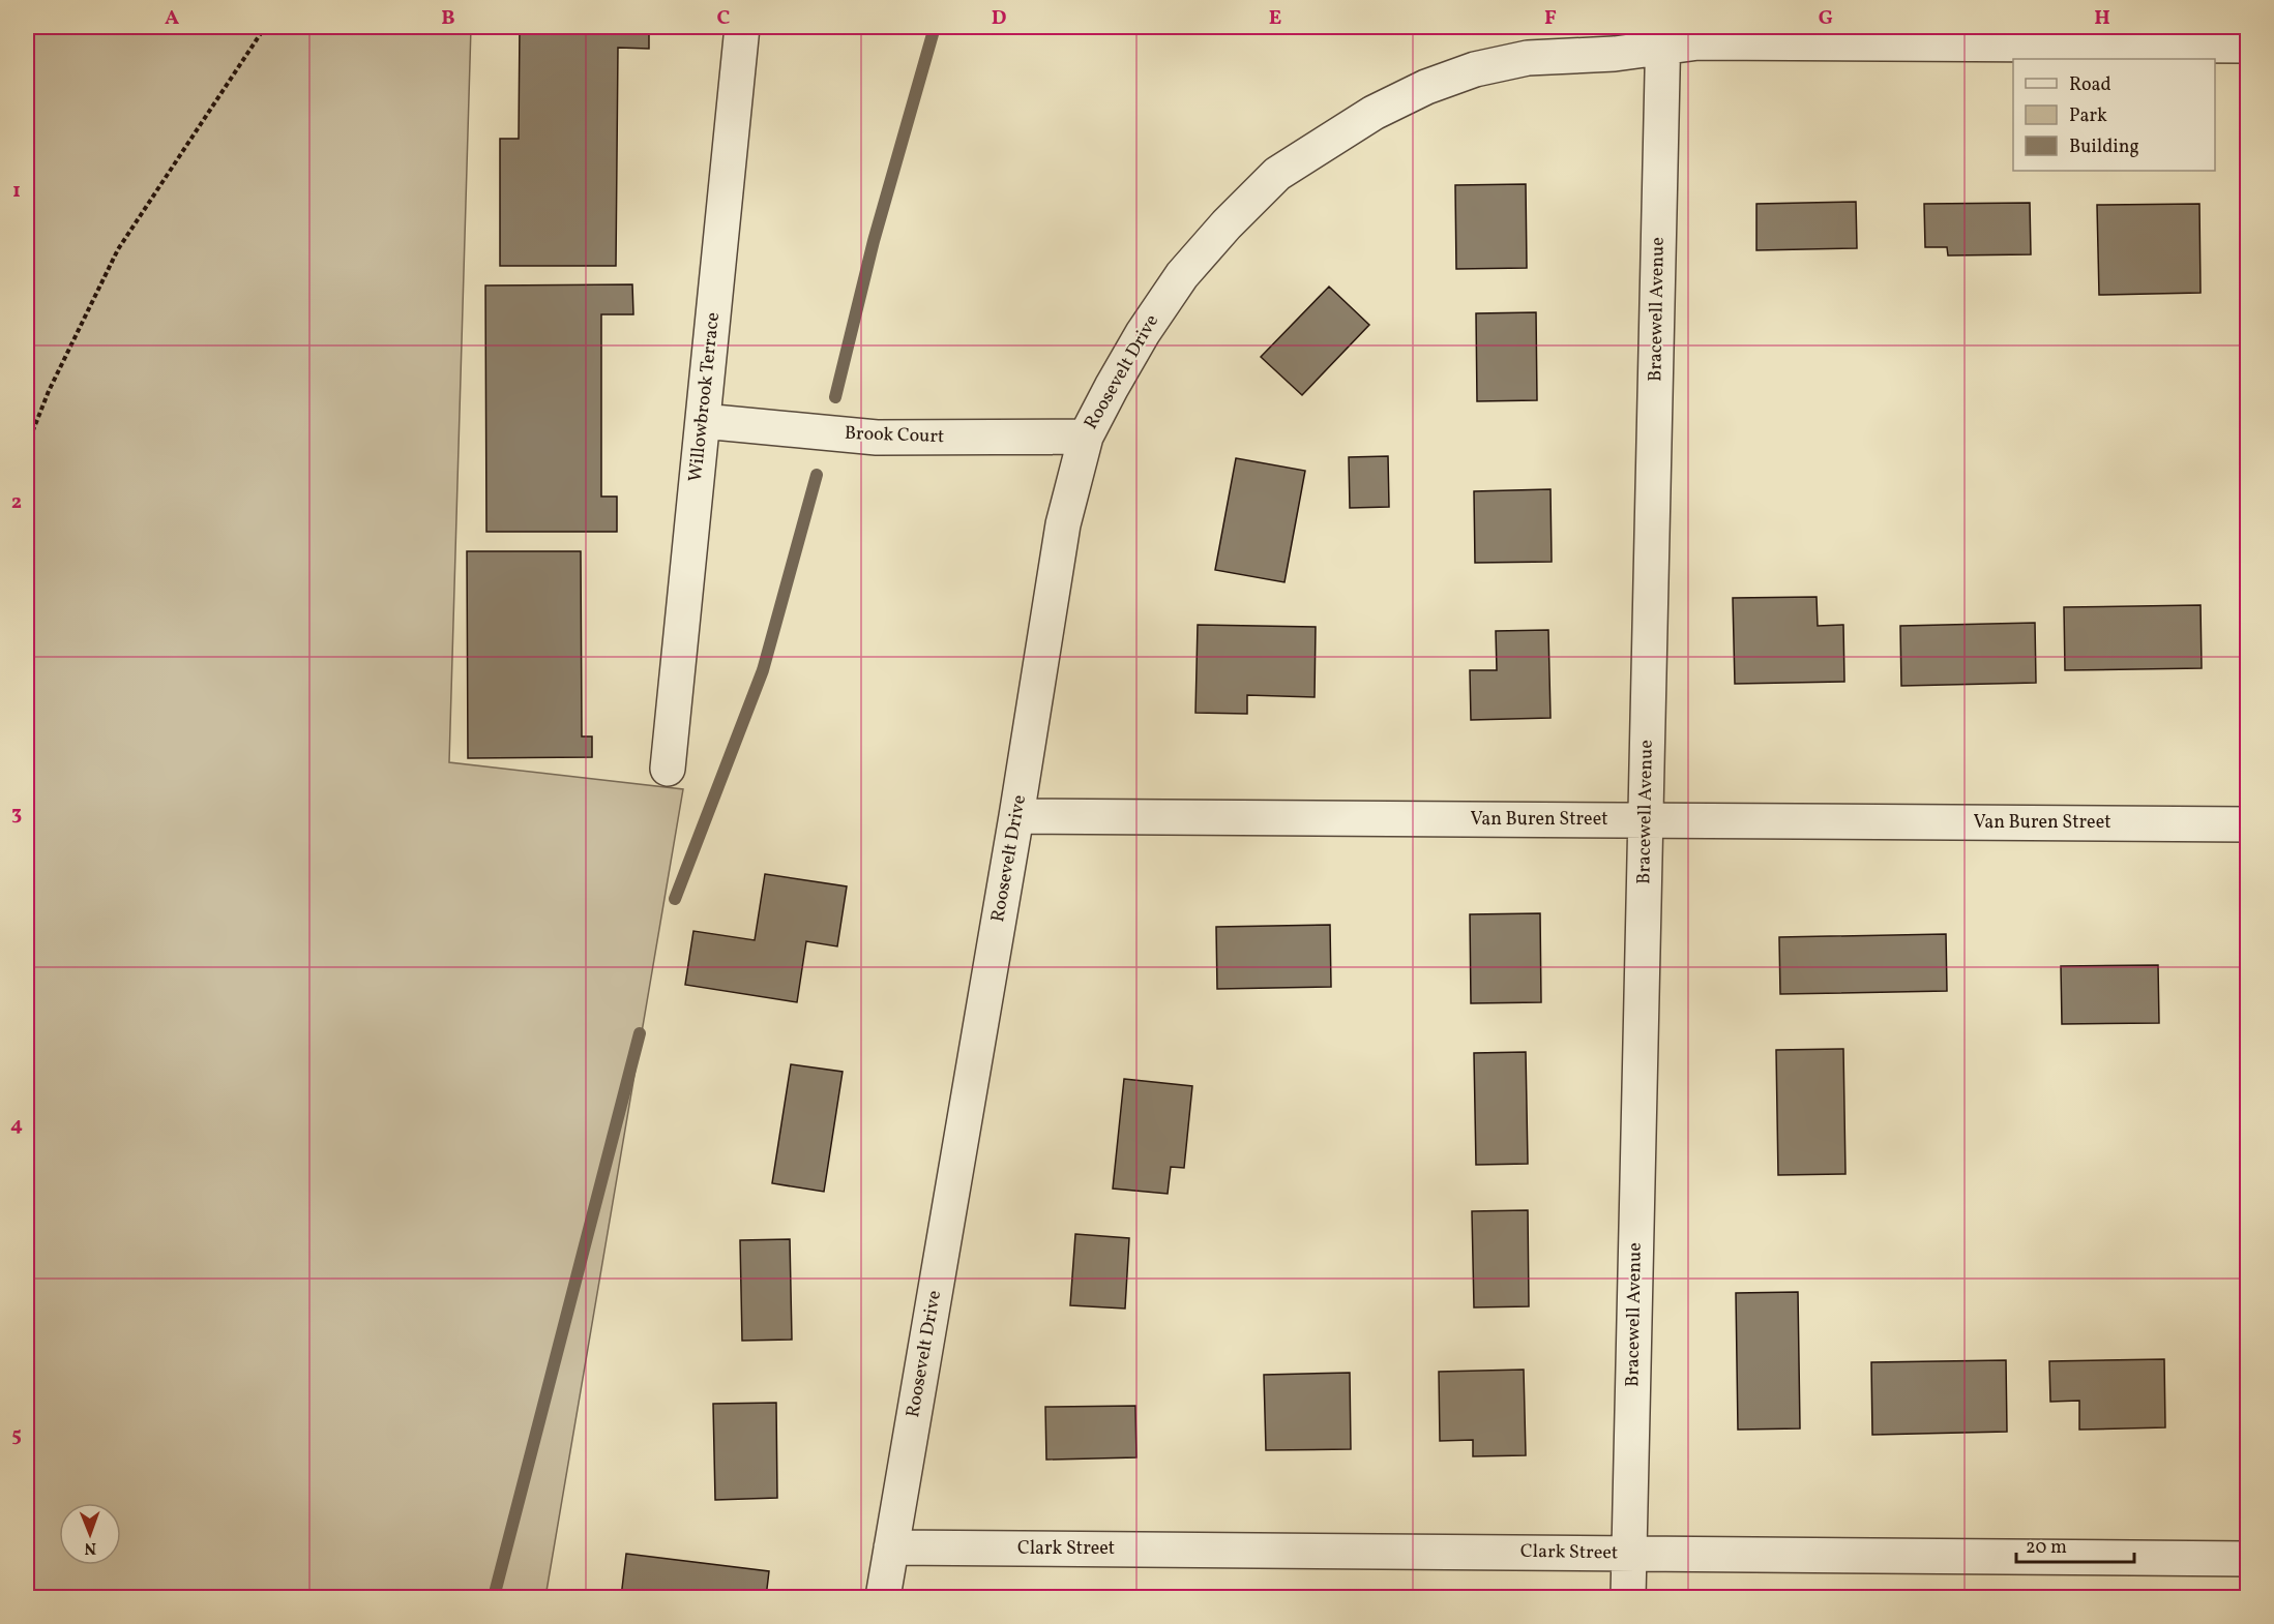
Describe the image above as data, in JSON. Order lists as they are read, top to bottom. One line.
{"streets":{"street":["Bracewell Avenue","Roosevelt Drive","Willowbrook Terrace","Brook Court","Van Buren Street","Clark Street"]},"crossings":[["Bracewell Avenue","Roosevelt Drive"],["Bracewell Avenue","Van Buren Street"],["Bracewell Avenue","Clark Street"],["Roosevelt Drive","Brook Court"],["Roosevelt Drive","Van Buren Street"],["Roosevelt Drive","Clark Street"],["Willowbrook Terrace","Brook Court"]],"legend":["Road","Park","Building"],"scale_bar":"20 m","north":"bottom","grid":{"columns":["A","B","C","D","E","F","G","H"],"rows":["1","2","3","4","5"]}}
